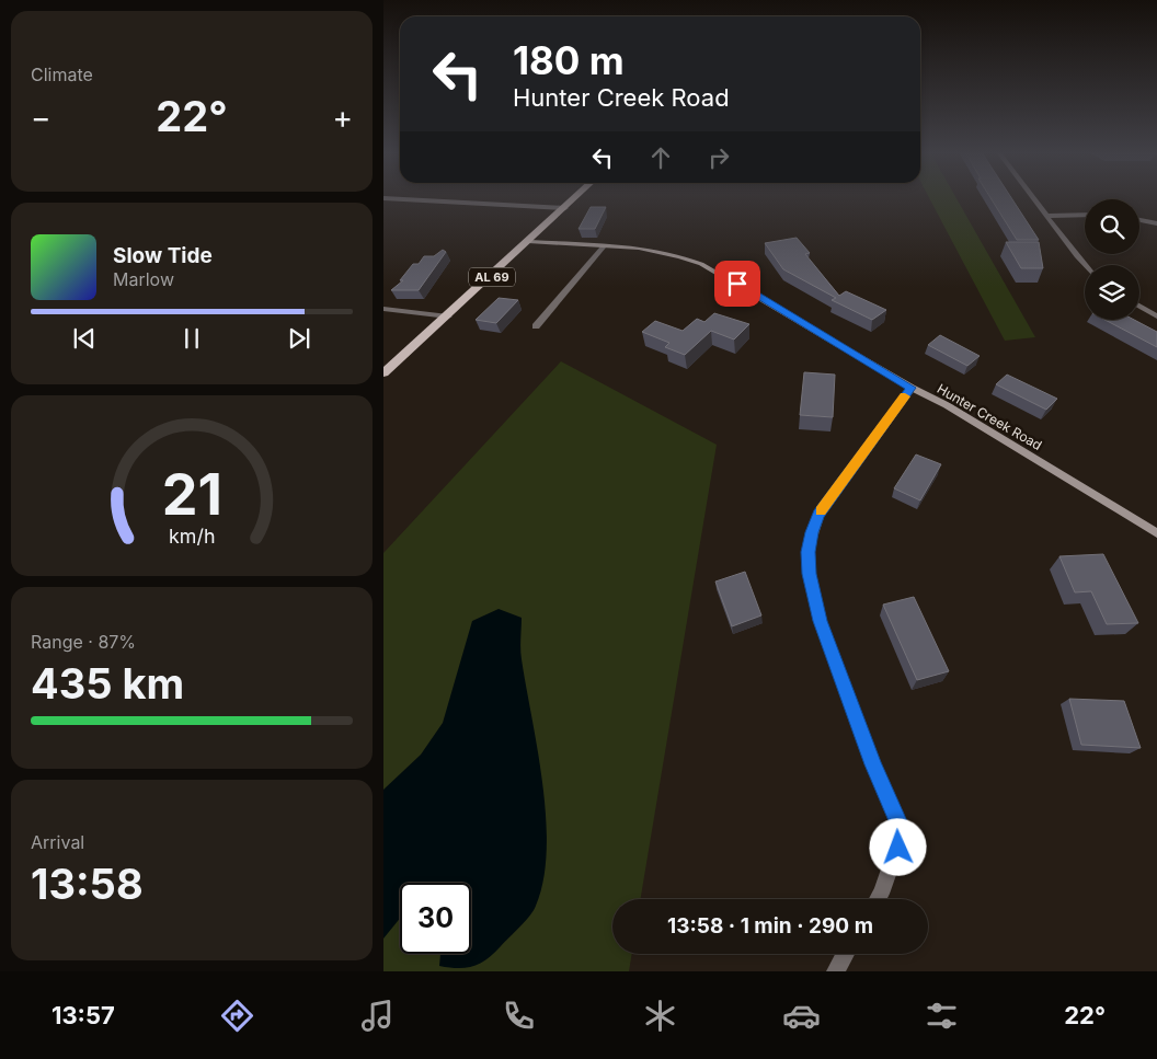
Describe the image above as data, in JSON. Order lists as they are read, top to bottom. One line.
{"streets":{"main road":["AL 69","Hunter Creek Road"]},"crossings":[["AL 69","Hunter Creek Road"]],"page":{"tile":["Climate",["Range · 87%","435 km"],["Arrival","13:58"]],"turn":["180 m","Hunter Creek Road"],"heat":["−","22°","+"],"song":["Slow Tide","Marlow"],"limit":"30","trip":"13:58 · 1 min · 290 m","tabs":["13:57","22°"],"gauge":["21","km/h"]}}
